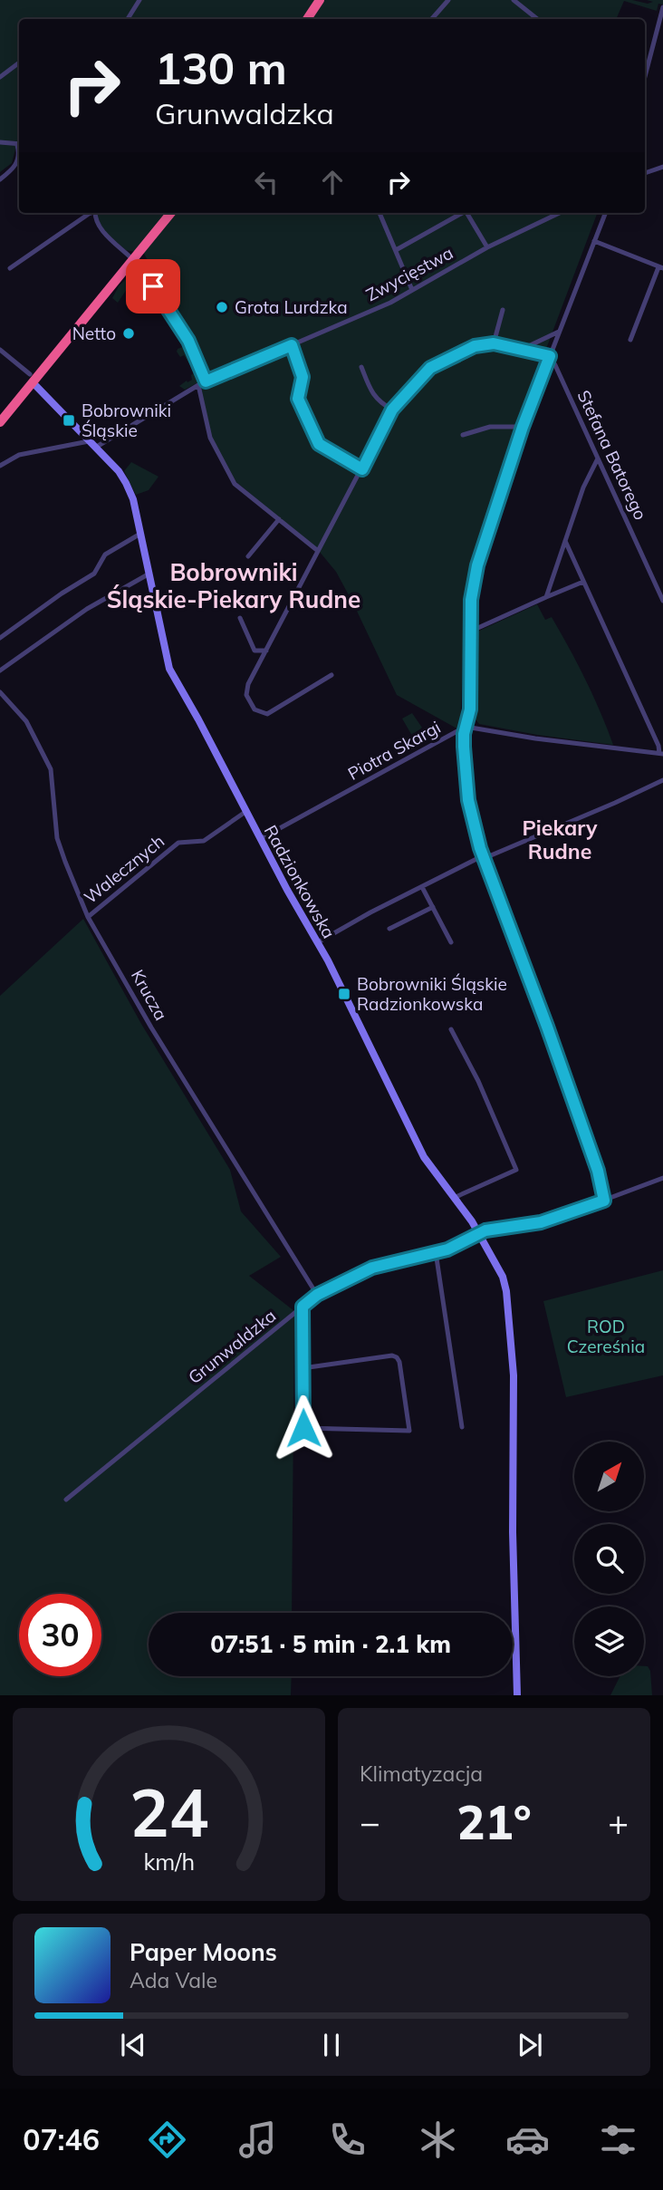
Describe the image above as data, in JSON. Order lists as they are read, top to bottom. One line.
{"streets":{"street":["Zwycięstwa","Stefana Batorego","Piotra Skargi","Walecznych","Radzionkowska","Krucza","Grunwaldzka"]},"crossings":[["Zwycięstwa","Radzionkowska"],["Piotra Skargi","Radzionkowska"],["Walecznych","Radzionkowska"],["Walecznych","Krucza"],["Radzionkowska","Grunwaldzka"],["Krucza","Grunwaldzka"]],"districts":["Bobrowniki Śląskie-Piekary Rudne","Piekary Rudne"],"parks":["ROD Czereśnia"],"places":{"other":["Grota Lurdzka","Netto"],"transit":["Bobrowniki Śląskie","Bobrowniki Śląskie Radzionkowska"]},"north":"top right","page":{"turn":["130 m","Grunwaldzka"],"limit":"30","trip":"07:51 · 5 min · 2.1 km","tile":"Klimatyzacja","heat":["−","21°","+"],"song":["Paper Moons","Ada Vale"],"tabs":"07:46","gauge":["24","km/h"]}}
